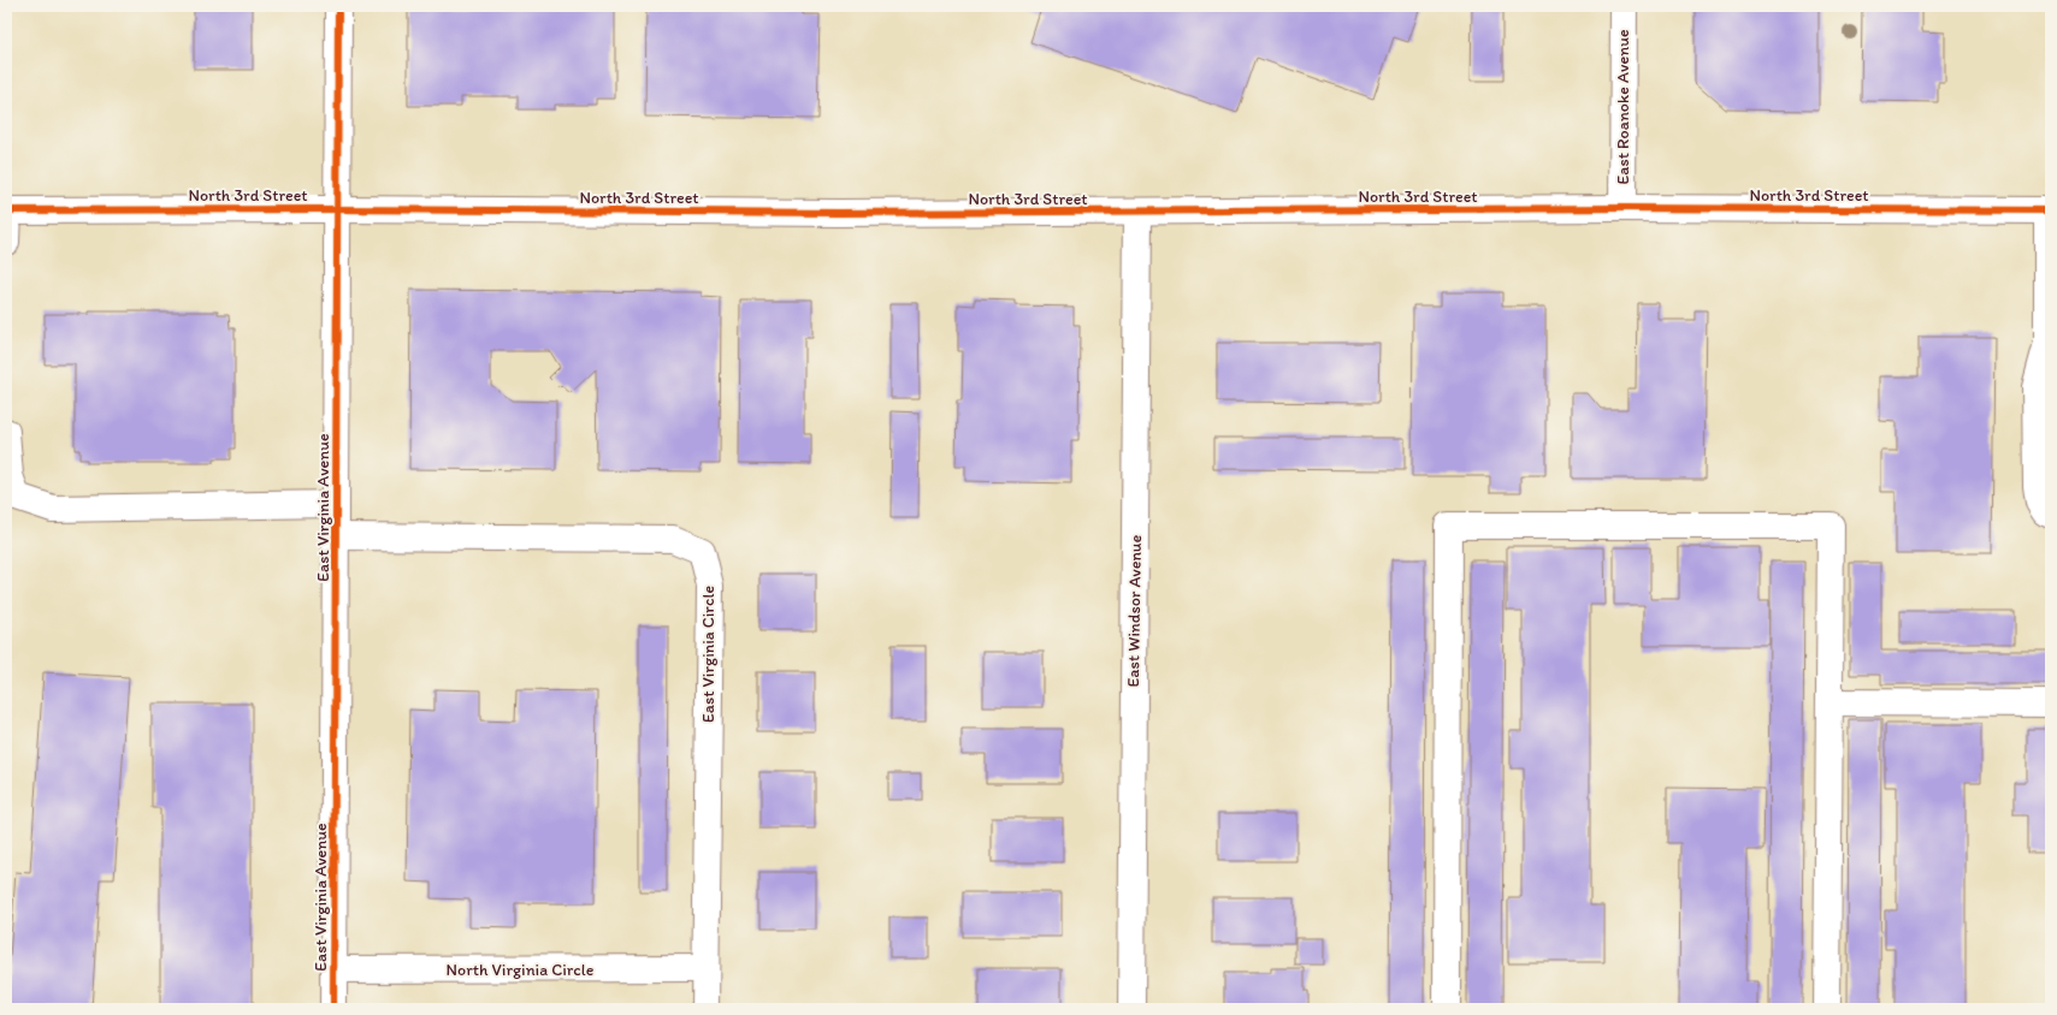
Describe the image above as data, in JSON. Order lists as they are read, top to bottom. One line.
{"streets":{"street":["East Roanoke Avenue","North 3rd Street","East Virginia Avenue","East Windsor Avenue","East Virginia Circle","North Virginia Circle"]},"crossings":[["East Roanoke Avenue","North 3rd Street"],["North 3rd Street","East Virginia Avenue"],["North 3rd Street","East Windsor Avenue"],["East Virginia Avenue","East Virginia Circle"],["East Virginia Avenue","North Virginia Circle"],["East Virginia Circle","North Virginia Circle"]]}
